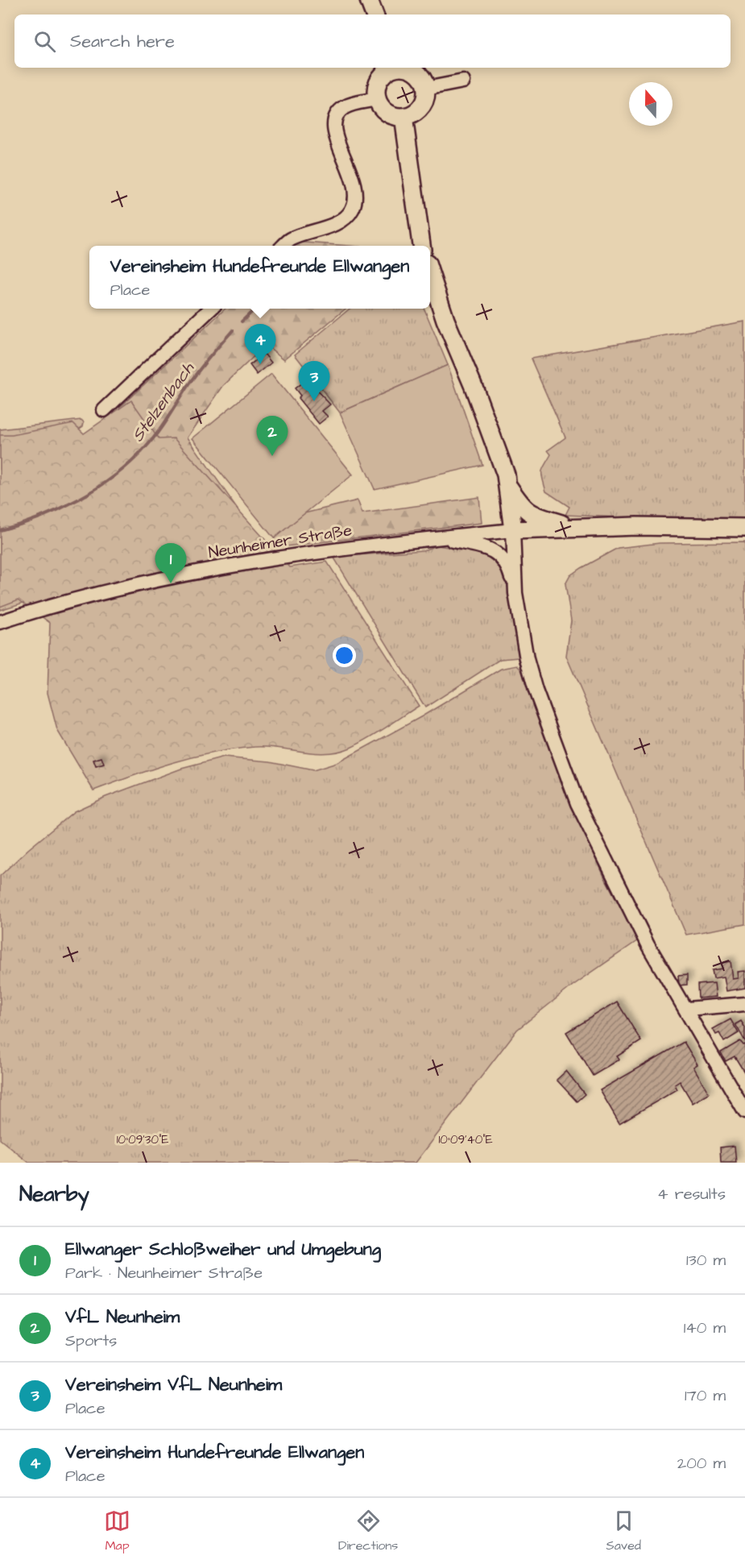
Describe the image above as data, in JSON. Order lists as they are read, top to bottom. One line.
{"streets":{"street":["Neunheimer Straße"]},"water":["Stelzenbach"],"north":"top","page":{"search":"Search here","popup":["Vereinsheim Hundefreunde Ellwangen","Place"],"pins":["4","3","2","1"],"heading":["Nearby","4 results"],"list":[{"mark":"1","name":"Ellwanger Schloßweiher und Umgebung","note":"Park · Neunheimer Straße","value":"130 m"},{"mark":"2","name":"VfL Neunheim","note":"Sports","value":"140 m"},{"mark":"3","name":"Vereinsheim VfL Neunheim","note":"Place","value":"170 m"},{"mark":"4","name":"Vereinsheim Hundefreunde Ellwangen","note":"Place","value":"200 m"}],"nav":["Map","Directions","Saved"]},"coordinates":["10°09'30\"E","10°09'40\"E"]}
